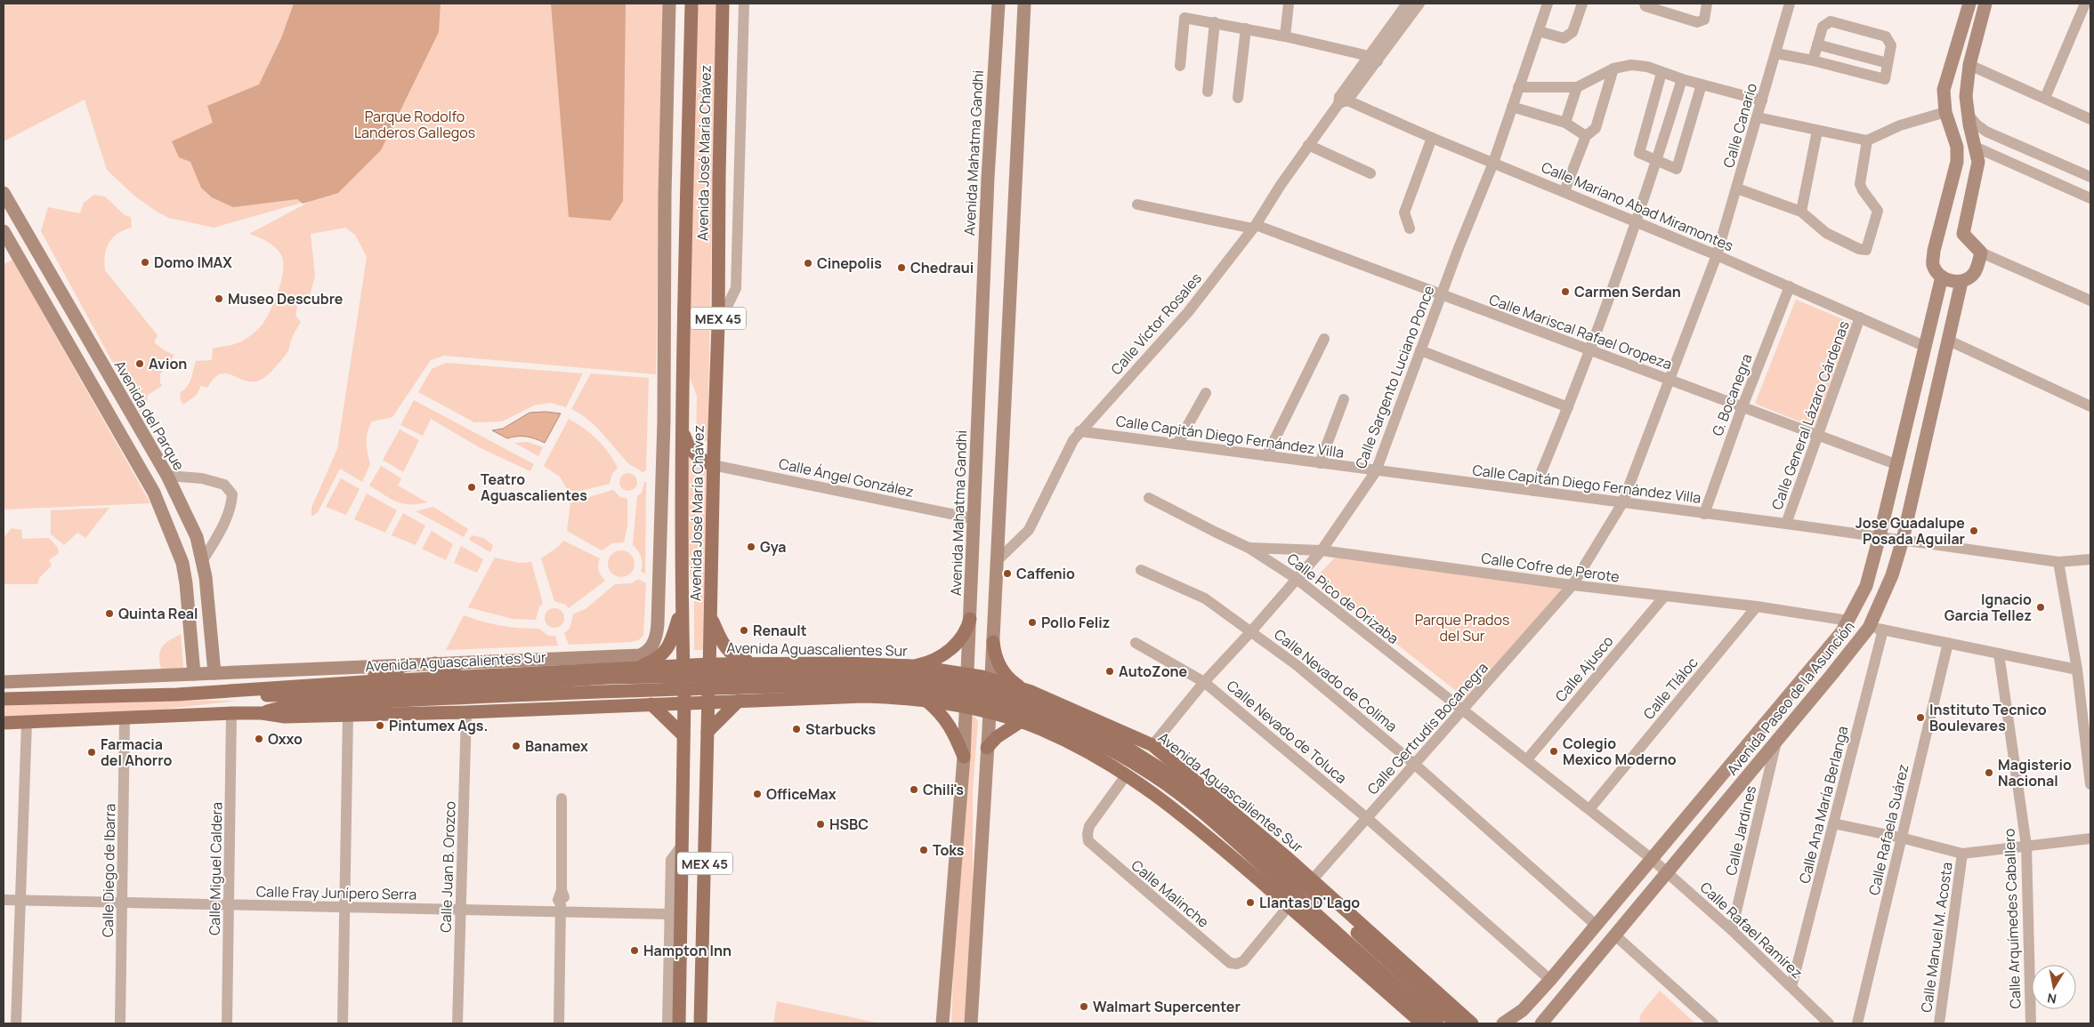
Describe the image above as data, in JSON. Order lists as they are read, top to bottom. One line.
{"streets":{"main road":["Avenida José María Chávez","MEX 45","Avenida Aguascalientes Sur"],"street":["Calle Canario","Avenida Mahatma Gandhi","Calle Mariano Abad Miramontes","Calle Víctor Rosales","Calle Mariscal Rafael Oropeza","Calle Sargento Luciano Ponce","G. Bocanegra","Avenida del Parque","Calle General Lázaro Cárdenas","Calle Capitán Diego Fernández Villa","Calle Ángel González","Calle Cofre de Perote","Calle Pico de Orizaba","Calle Ajusco","Calle Nevado de Colima","Calle Tláloc","Avenida Paseo de la Asunción","Calle Gertrudis Bocanegra","Calle Nevado de Toluca","Calle Ana María Berlanga","Calle Rafaela Suárez","Calle Jardines","Calle Juan B. Orozco","Calle Miguel Caldera","Calle Diego de Ibarra","Calle Fray Junípero Serra","Calle Malinche","Calle Arquímedes Caballero","Calle Rafael Ramírez","Calle Manuel M. Acosta"]},"crossings":[["Calle Canario","Calle Mariano Abad Miramontes"],["Calle Canario","Calle Gertrudis Bocanegra"],["Avenida José María Chávez","Calle Ángel González"],["Avenida José María Chávez","Avenida Aguascalientes Sur"],["Avenida José María Chávez","Calle Fray Junípero Serra"],["Avenida Mahatma Gandhi","Calle Ángel González"],["Avenida Mahatma Gandhi","Avenida Aguascalientes Sur"],["Calle Mariano Abad Miramontes","Calle Víctor Rosales"],["Calle Mariano Abad Miramontes","Calle Sargento Luciano Ponce"],["Calle Mariano Abad Miramontes","G. Bocanegra"],["Calle Mariano Abad Miramontes","Calle General Lázaro Cárdenas"],["Calle Mariano Abad Miramontes","Avenida Paseo de la Asunción"],["Calle Mariano Abad Miramontes","Calle Gertrudis Bocanegra"],["Calle Víctor Rosales","Calle Mariscal Rafael Oropeza"],["Calle Víctor Rosales","Calle Capitán Diego Fernández Villa"],["Calle Mariscal Rafael Oropeza","Calle Sargento Luciano Ponce"],["Calle Mariscal Rafael Oropeza","G. Bocanegra"],["Calle Mariscal Rafael Oropeza","Calle General Lázaro Cárdenas"],["Calle Mariscal Rafael Oropeza","Avenida Paseo de la Asunción"],["Calle Mariscal Rafael Oropeza","Calle Gertrudis Bocanegra"],["Calle Sargento Luciano Ponce","Calle Capitán Diego Fernández Villa"],["Calle Sargento Luciano Ponce","Calle Cofre de Perote"],["Calle Sargento Luciano Ponce","Calle Pico de Orizaba"],["Calle Sargento Luciano Ponce","Avenida Aguascalientes Sur"],["Calle Sargento Luciano Ponce","Calle Nevado de Colima"],["Calle Sargento Luciano Ponce","Calle Nevado de Toluca"],["G. Bocanegra","Calle Capitán Diego Fernández Villa"],["Avenida del Parque","Avenida Aguascalientes Sur"],["Calle General Lázaro Cárdenas","Calle Capitán Diego Fernández Villa"],["Calle Capitán Diego Fernández Villa","Avenida Paseo de la Asunción"],["Calle Capitán Diego Fernández Villa","Calle Gertrudis Bocanegra"],["Calle Cofre de Perote","Calle Pico de Orizaba"],["Calle Cofre de Perote","Calle Ajusco"],["Calle Cofre de Perote","Calle Tláloc"],["Calle Cofre de Perote","Avenida Paseo de la Asunción"],["Calle Cofre de Perote","Calle Gertrudis Bocanegra"],["Calle Pico de Orizaba","Calle Ajusco"],["Calle Pico de Orizaba","Calle Tláloc"],["Calle Pico de Orizaba","Avenida Paseo de la Asunción"],["Calle Pico de Orizaba","Calle Gertrudis Bocanegra"],["Calle Pico de Orizaba","Calle Rafael Ramírez"],["Avenida Aguascalientes Sur","Calle Gertrudis Bocanegra"],["Calle Nevado de Colima","Avenida Paseo de la Asunción"],["Calle Nevado de Colima","Calle Gertrudis Bocanegra"],["Avenida Paseo de la Asunción","Calle Nevado de Toluca"],["Avenida Paseo de la Asunción","Calle Jardines"],["Avenida Paseo de la Asunción","Calle Rafael Ramírez"],["Calle Gertrudis Bocanegra","Calle Nevado de Toluca"],["Calle Ana María Berlanga","Calle Rafael Ramírez"],["Calle Jardines","Calle Rafael Ramírez"],["Calle Juan B. Orozco","Calle Fray Junípero Serra"],["Calle Miguel Caldera","Calle Fray Junípero Serra"],["Calle Diego de Ibarra","Calle Fray Junípero Serra"]],"parks":["Parque Rodolfo Landeros Gallegos","Parque Prados del Sur"],"places":["Domo IMAX","Cinepolis","Chedraui","Carmen Serdan","Museo Descubre","Avion","Teatro Aguascalientes","Jose Guadalupe Posada Aguilar","Gya","Caffenio","Ignacio Garcia Tellez","Quinta Real","Pollo Feliz","Renault","AutoZone","Instituto Tecnico Boulevares","Pintumex Ags.","Starbucks","Oxxo","Banamex","Colegio Mexico Moderno","Farmacia del Ahorro","Magisterio Nacional","Chili's","OfficeMax","HSBC","Toks","Llantas D'Lago","Hampton Inn","Walmart Supercenter"],"north":"bottom"}
